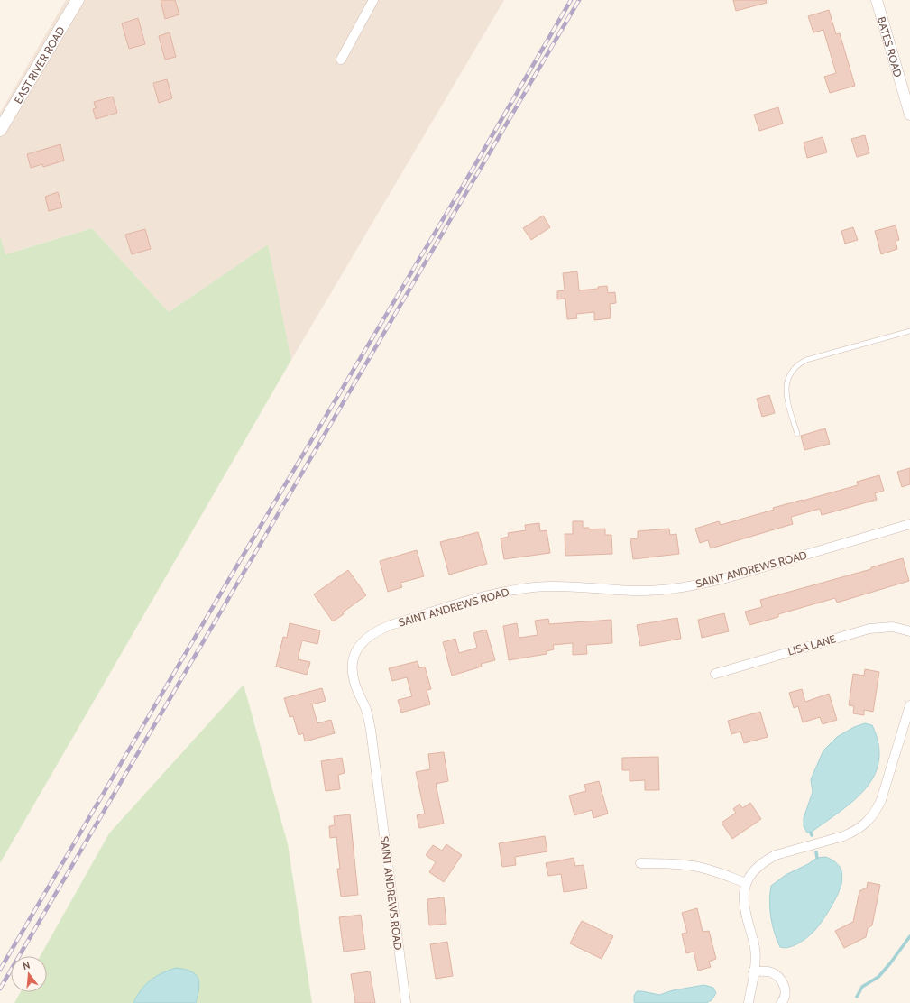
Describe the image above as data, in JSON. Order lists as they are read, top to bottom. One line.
{"streets":{"main road":["EAST RIVER ROAD"],"street":["BATES ROAD","SAINT ANDREWS ROAD","LISA LANE"]},"north":"top"}
